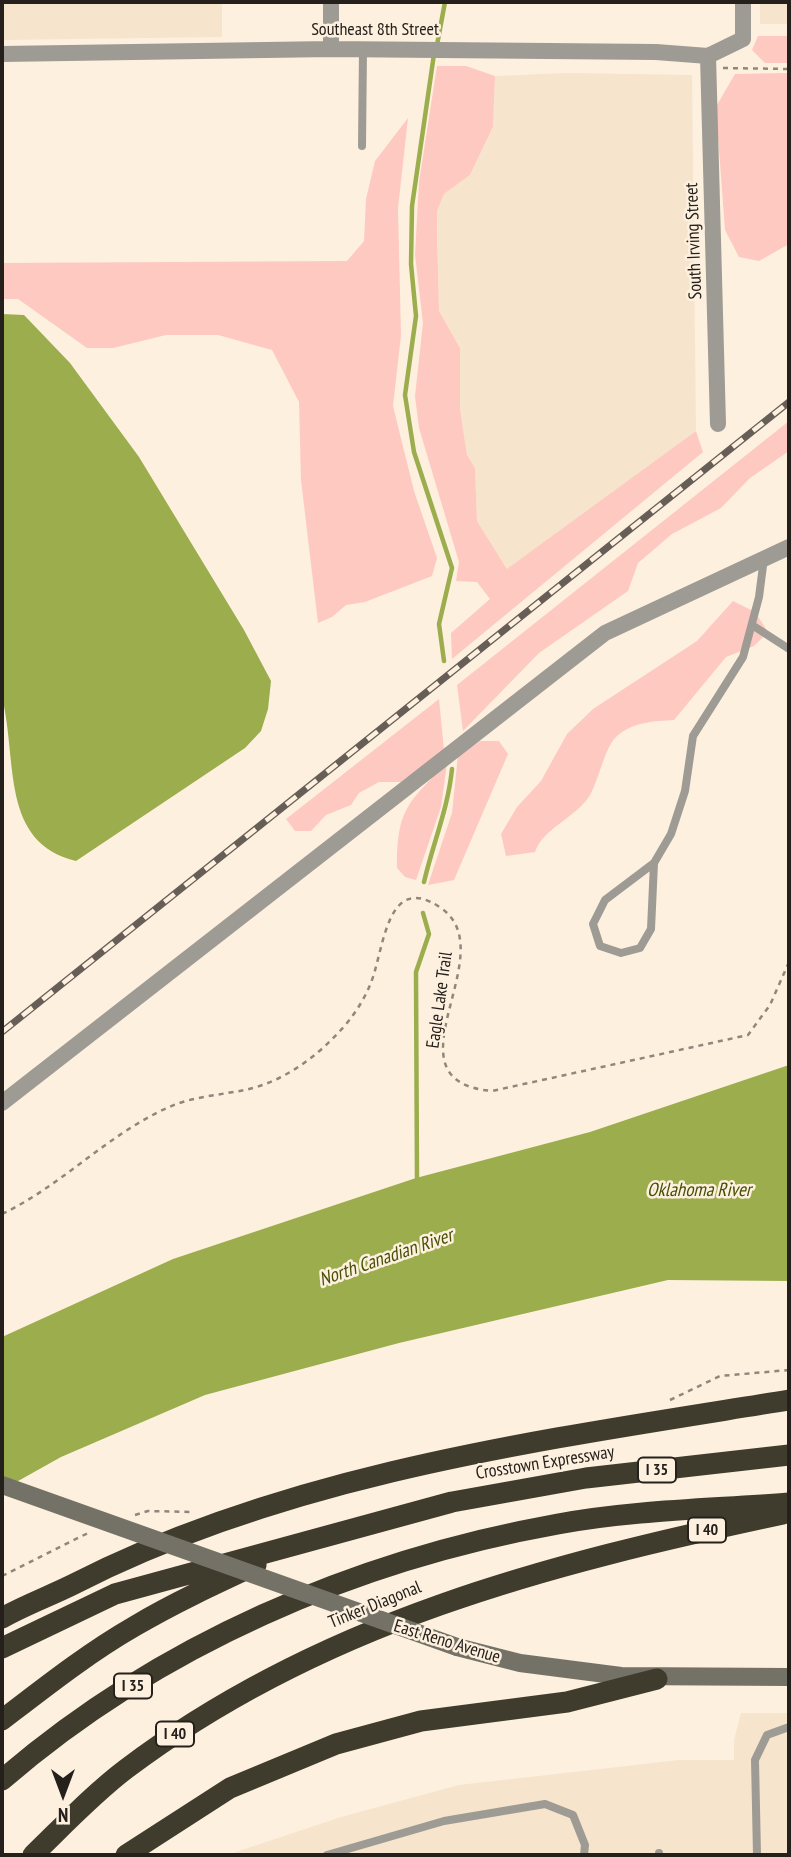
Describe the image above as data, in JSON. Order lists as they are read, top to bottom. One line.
{"streets":{"highway":["Crosstown Expressway","I 35","I 40","Tinker Diagonal"],"main road":["East Reno Avenue"],"street":["Southeast 8th Street","South Irving Street"],"path":["Eagle Lake Trail"]},"crossings":[["Southeast 8th Street","South Irving Street"],["Crosstown Expressway","I 35"]],"water":["Oklahoma River","North Canadian River"],"north":"bottom"}
